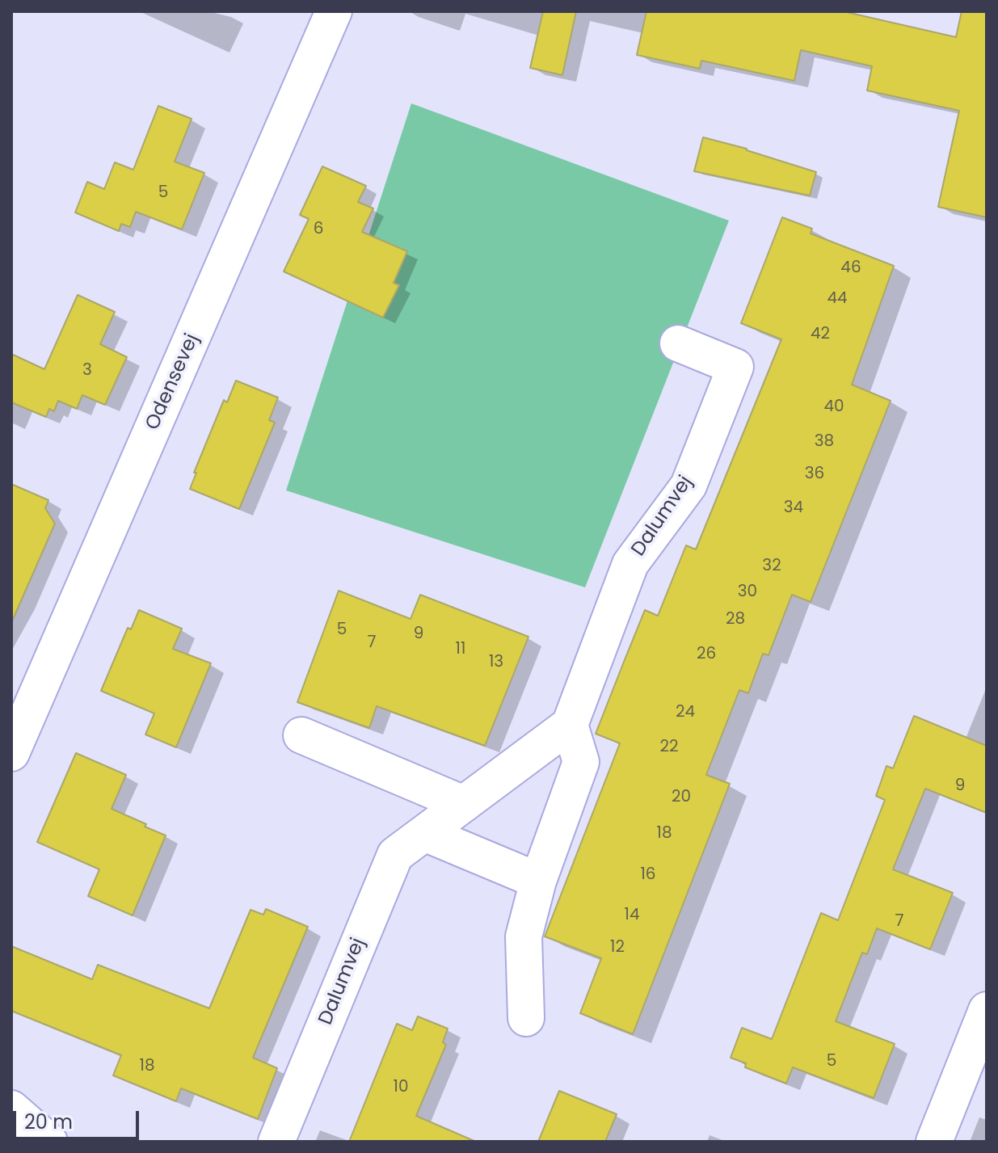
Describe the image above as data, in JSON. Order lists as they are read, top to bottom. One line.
{"streets":{"street":["Odensevej","Dalumvej"]},"house_numbers":["5","6","46","44","42","3","40","38","36","34","32","30","28","5","9","7","11","26","13","24","22","9","20","18","16","14","7","12","5","18","10"],"scale_bar":"20 m"}
